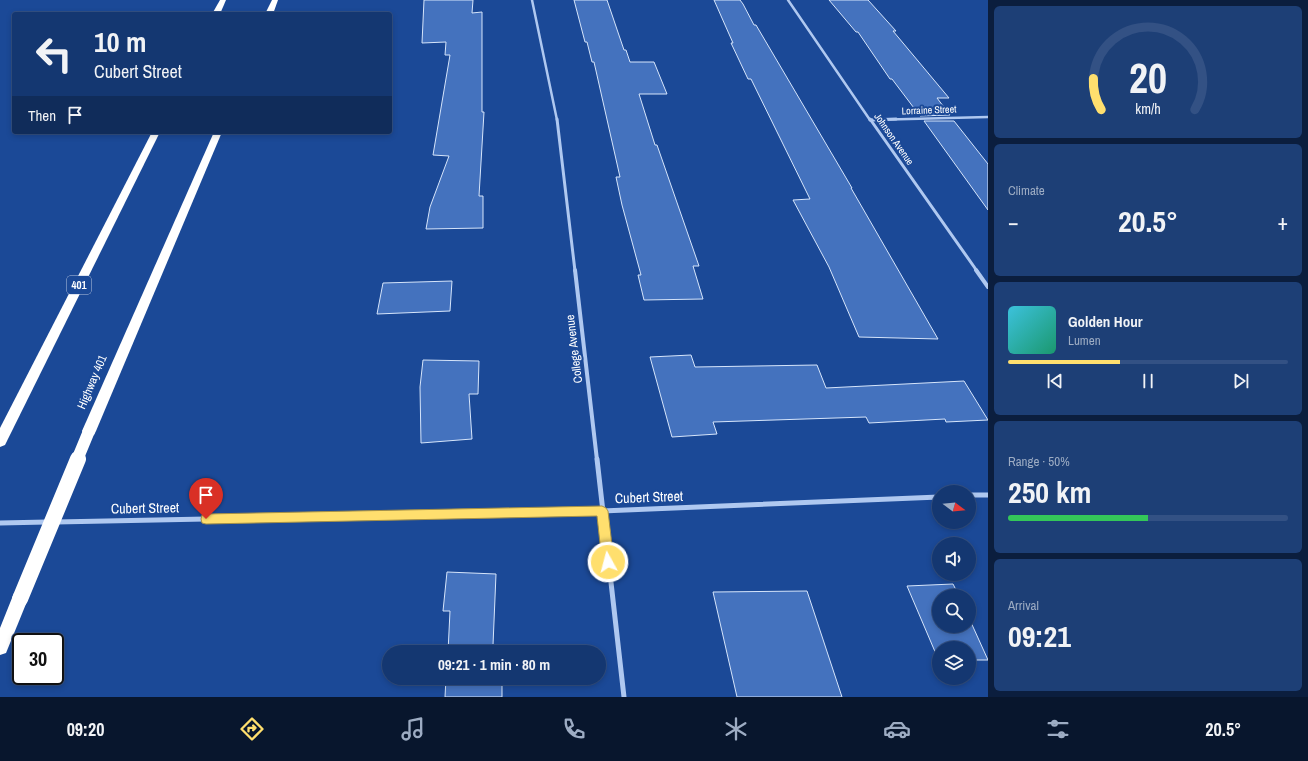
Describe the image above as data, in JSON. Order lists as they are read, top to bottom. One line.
{"streets":{"highway":["401","Highway 401"],"street":["Lorraine Street","Johnson Avenue","College Avenue","Cubert Street"]},"crossings":[["Lorraine Street","Johnson Avenue"],["College Avenue","Cubert Street"]],"north":"right","page":{"turn":["10 m","Cubert Street"],"then":"Then","tile":["Climate",["Range · 50%","250 km"],["Arrival","09:21"]],"heat":["−","20.5°","+"],"song":["Golden Hour","Lumen"],"limit":"30","trip":"09:21 · 1 min · 80 m","tabs":["09:20","20.5°"],"gauge":["20","km/h"]}}
